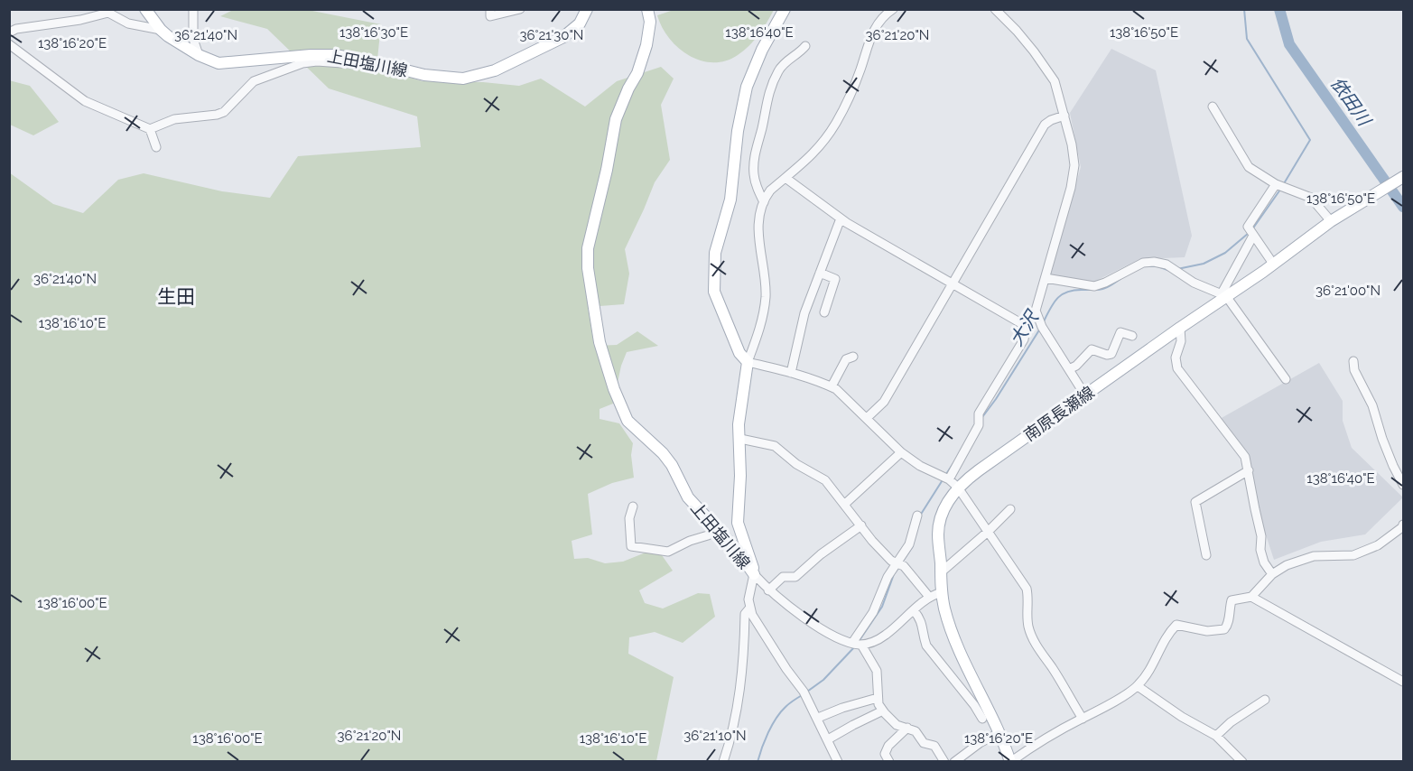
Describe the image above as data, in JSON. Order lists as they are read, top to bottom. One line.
{"streets":{"main road":["上田塩川線","南原長瀬線"]},"districts":["生田"],"water":["依田川","大沢"],"coordinates":["138°16'40\"E","138°16'50\"E","138°16'30\"E","36°21'40\"N","36°21'30\"N","36°21'20\"N","138°16'20\"E","36°21'00\"N","138°16'10\"E","138°16'00\"E","36°21'10\"N"]}
